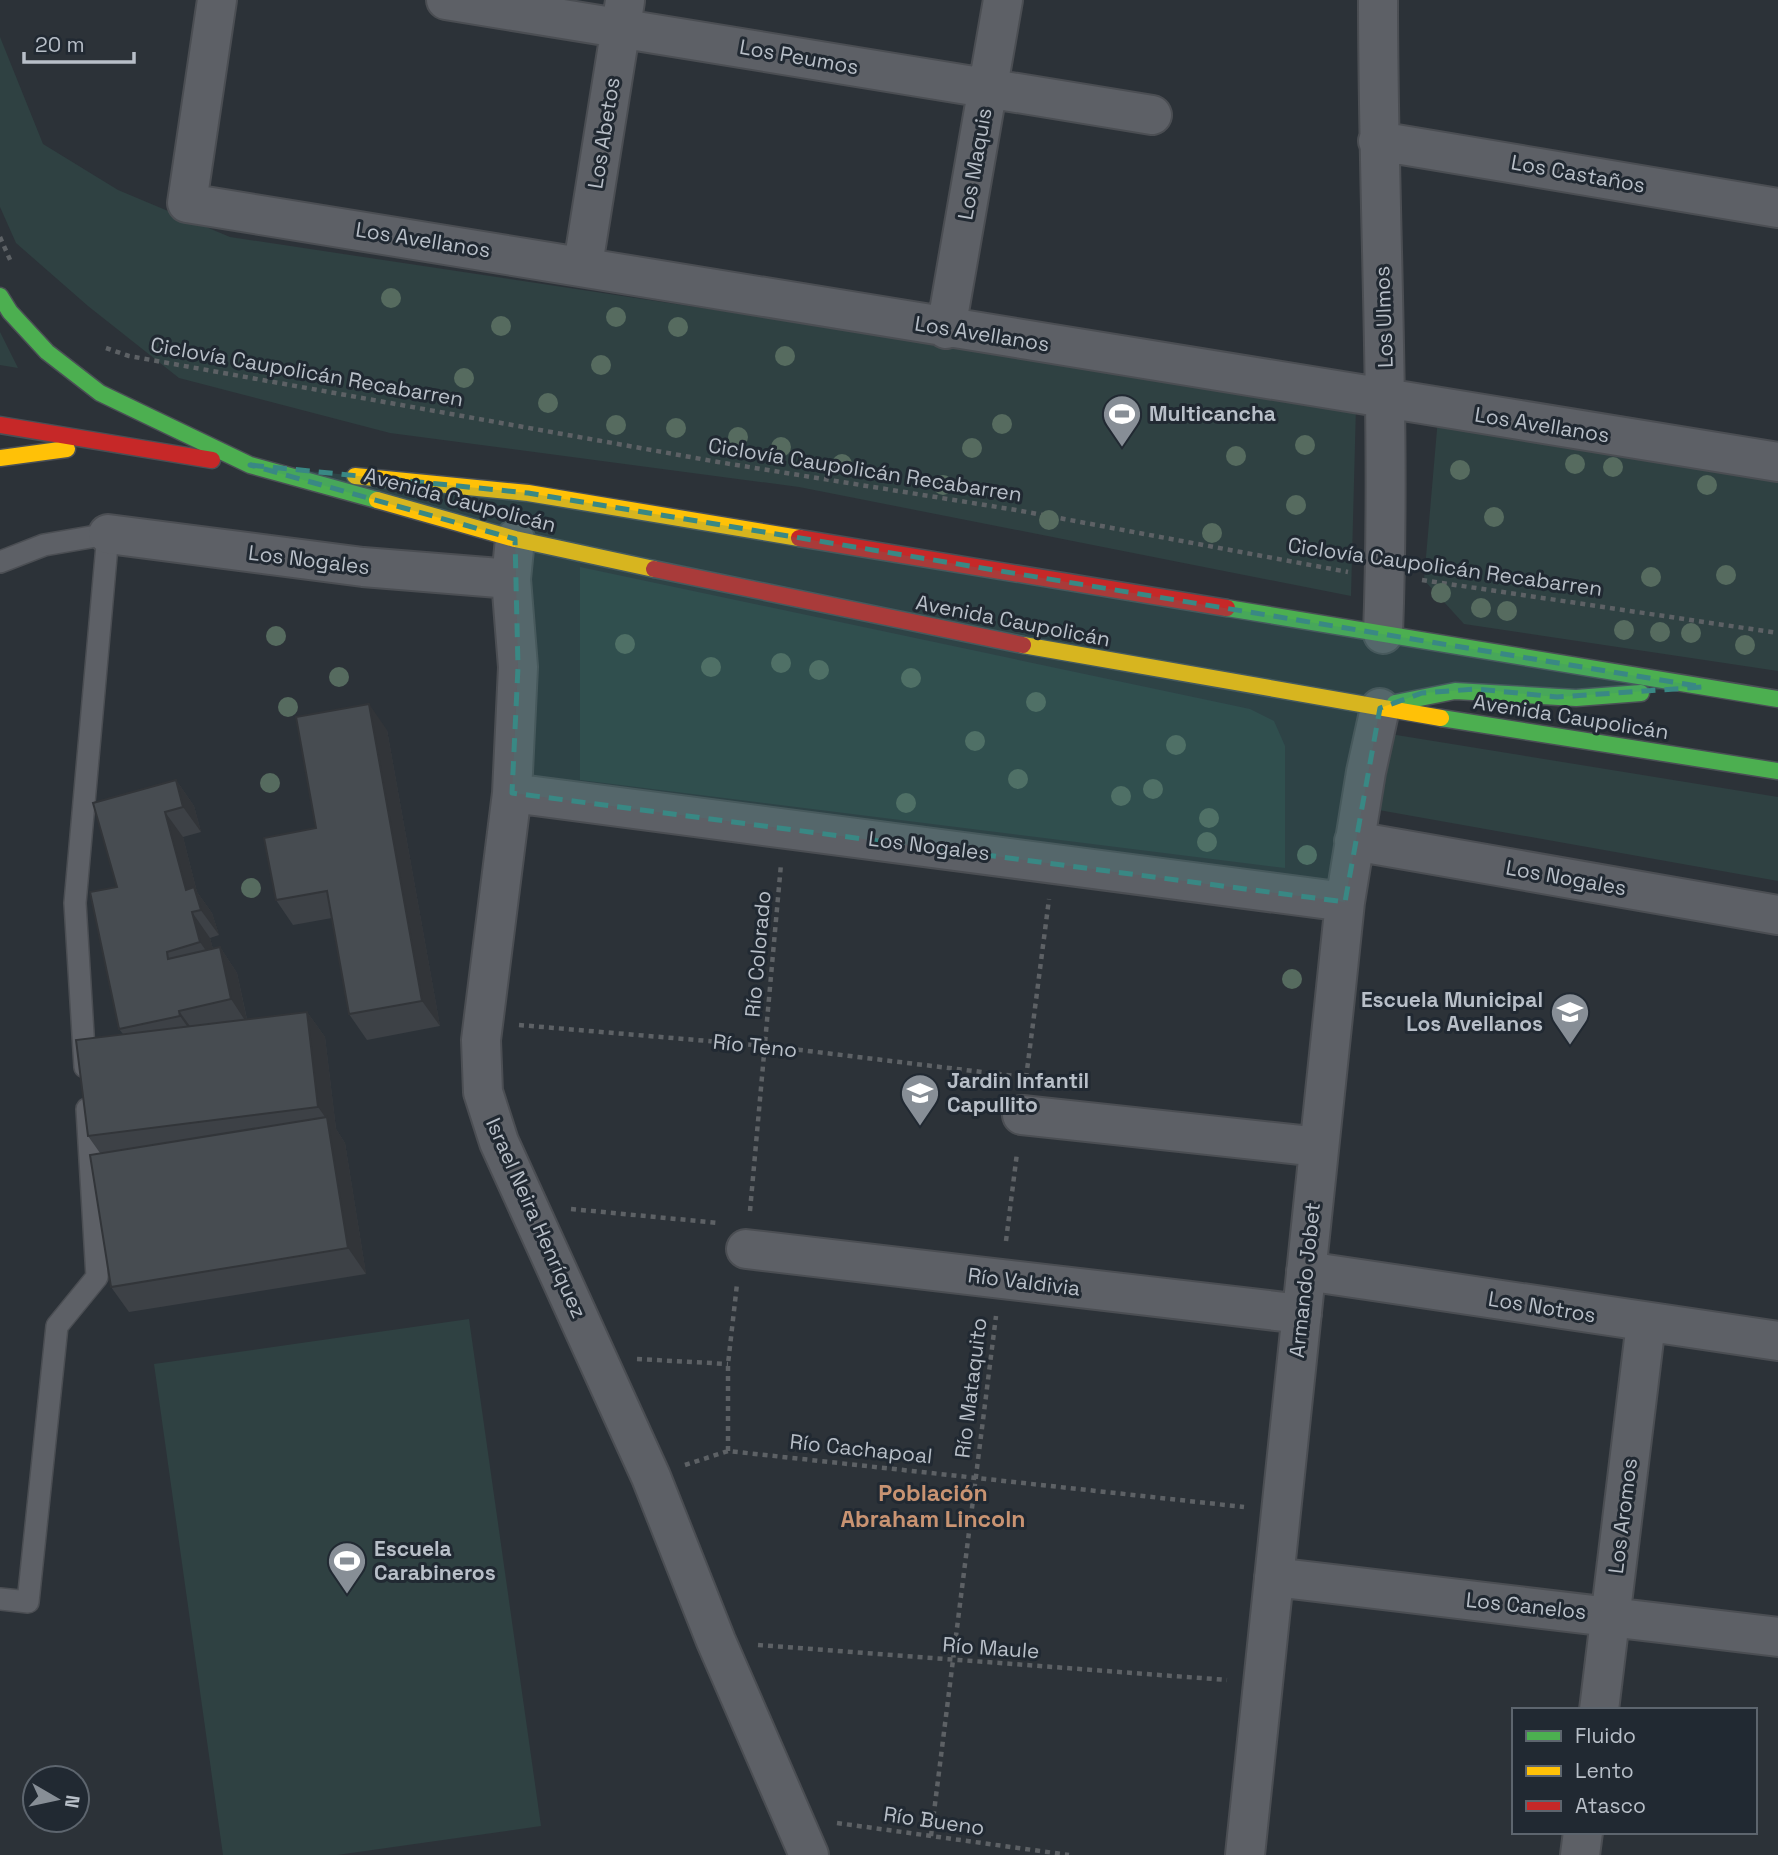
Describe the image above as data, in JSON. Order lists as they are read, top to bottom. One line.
{"streets":{"main road":["Avenida Caupolicán"],"street":["Los Peumos","Los Abetos","Los Maquis","Los Castaños","Los Avellanos","Los Ulmos","Los Nogales","Israel Neira Henríquez","Armando Jobet","Río Valdivia","Los Notros","Los Aromos","Los Canelos"],"path":["Ciclovía Caupolicán Recabarren","Río Colorado","Río Teno","Río Mataquito","Río Cachapoal","Río Maule","Río Bueno"]},"crossings":[["Los Peumos","Los Abetos"],["Los Peumos","Los Maquis"],["Los Abetos","Los Avellanos"],["Los Maquis","Los Avellanos"],["Los Castaños","Los Ulmos"],["Los Avellanos","Los Ulmos"],["Los Ulmos","Ciclovía Caupolicán Recabarren"],["Los Ulmos","Avenida Caupolicán"],["Avenida Caupolicán","Israel Neira Henríquez"],["Avenida Caupolicán","Armando Jobet"],["Los Nogales","Río Colorado"],["Los Nogales","Israel Neira Henríquez"],["Los Nogales","Armando Jobet"],["Los Nogales","Río Mataquito"],["Río Colorado","Río Teno"],["Río Colorado","Río Valdivia"],["Río Colorado","Río Cachapoal"],["Río Teno","Israel Neira Henríquez"],["Río Teno","Río Mataquito"],["Israel Neira Henríquez","Río Cachapoal"],["Israel Neira Henríquez","Río Maule"],["Israel Neira Henríquez","Río Bueno"],["Armando Jobet","Río Valdivia"],["Armando Jobet","Los Notros"],["Armando Jobet","Río Cachapoal"],["Armando Jobet","Los Canelos"],["Armando Jobet","Río Maule"],["Río Valdivia","Río Mataquito"],["Los Notros","Los Aromos"],["Río Mataquito","Río Cachapoal"],["Río Mataquito","Río Maule"],["Río Mataquito","Río Bueno"],["Los Aromos","Los Canelos"]],"districts":["Población Abraham Lincoln"],"places":{"sports":["Multicancha","Escuela Carabineros"],"school or university":["Escuela Municipal Los Avellanos","Jardin Infantil Capullito"]},"legend":["Fluido","Lento","Atasco"],"scale_bar":"20 m","north":"right"}
